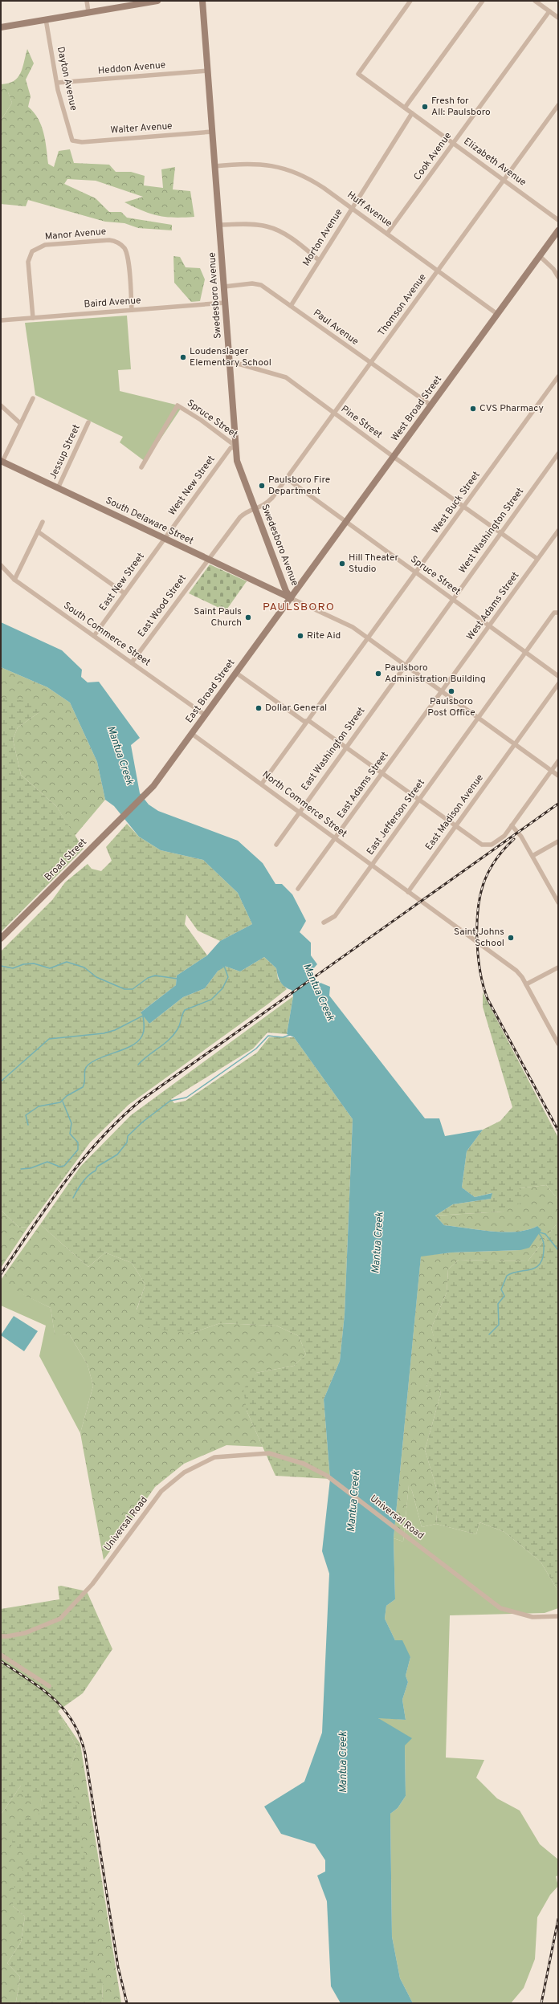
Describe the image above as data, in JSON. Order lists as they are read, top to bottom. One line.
{"streets":{"main road":["Swedesboro Avenue","West Broad Street","South Delaware Street","East Broad Street","Broad Street"],"street":["Heddon Avenue","Dayton Avenue","Walter Avenue","Cook Avenue","Elizabeth Avenue","Huff Avenue","Manor Avenue","Morton Avenue","Baird Avenue","Thomson Avenue","Paul Avenue","Spruce Street","Pine Street","Jessup Street","West New Street","West Buck Street","West Washington Street","East New Street","East Wood Street","West Adams Street","South Commerce Street","East Washington Street","East Adams Street","North Commerce Street","East Madison Avenue","East Jefferson Street","Universal Road"]},"crossings":[["Heddon Avenue","Dayton Avenue"],["Heddon Avenue","Swedesboro Avenue"],["Dayton Avenue","Walter Avenue"],["Walter Avenue","Swedesboro Avenue"],["Cook Avenue","Elizabeth Avenue"],["Cook Avenue","Huff Avenue"],["Elizabeth Avenue","Morton Avenue"],["Elizabeth Avenue","Thomson Avenue"],["Huff Avenue","Morton Avenue"],["Huff Avenue","Swedesboro Avenue"],["Huff Avenue","Thomson Avenue"],["Huff Avenue","West Broad Street"],["Manor Avenue","Baird Avenue"],["Morton Avenue","Paul Avenue"],["Swedesboro Avenue","Baird Avenue"],["Swedesboro Avenue","Thomson Avenue"],["Swedesboro Avenue","Paul Avenue"],["Swedesboro Avenue","West Broad Street"],["Swedesboro Avenue","Spruce Street"],["Swedesboro Avenue","Pine Street"],["Swedesboro Avenue","West New Street"],["Swedesboro Avenue","South Delaware Street"],["Swedesboro Avenue","East Wood Street"],["Swedesboro Avenue","East Broad Street"],["Thomson Avenue","Paul Avenue"],["Thomson Avenue","Spruce Street"],["Thomson Avenue","Pine Street"],["Thomson Avenue","East Wood Street"],["Paul Avenue","West Broad Street"],["West Broad Street","Spruce Street"],["West Broad Street","Pine Street"],["West Broad Street","South Delaware Street"],["West Broad Street","East Broad Street"],["Spruce Street","West New Street"],["Spruce Street","West Buck Street"],["Spruce Street","West Washington Street"],["Spruce Street","West Adams Street"],["Spruce Street","East Jefferson Street"],["Pine Street","West Buck Street"],["Pine Street","West Washington Street"],["Pine Street","West Adams Street"],["Jessup Street","South Delaware Street"],["West New Street","South Delaware Street"],["West New Street","East New Street"],["West Buck Street","North Commerce Street"],["South Delaware Street","East New Street"],["South Delaware Street","East Wood Street"],["South Delaware Street","East Broad Street"],["West Washington Street","East Washington Street"],["East New Street","South Commerce Street"],["East Wood Street","South Commerce Street"],["West Adams Street","East Adams Street"],["South Commerce Street","East Broad Street"],["East Broad Street","North Commerce Street"],["East Broad Street","Broad Street"],["East Washington Street","North Commerce Street"],["East Adams Street","North Commerce Street"],["North Commerce Street","East Madison Avenue"],["North Commerce Street","East Jefferson Street"]],"districts":["PAULSBORO"],"water":["Mantua Creek"],"places":["Fresh for All: Paulsboro","Loudenslager Elementary School","CVS Pharmacy","Paulsboro Fire Department","Hill Theater Studio","Saint Pauls Church","Rite Aid","Paulsboro Administration Building","Paulsboro Post Office","Dollar General","Saint Johns School"]}
